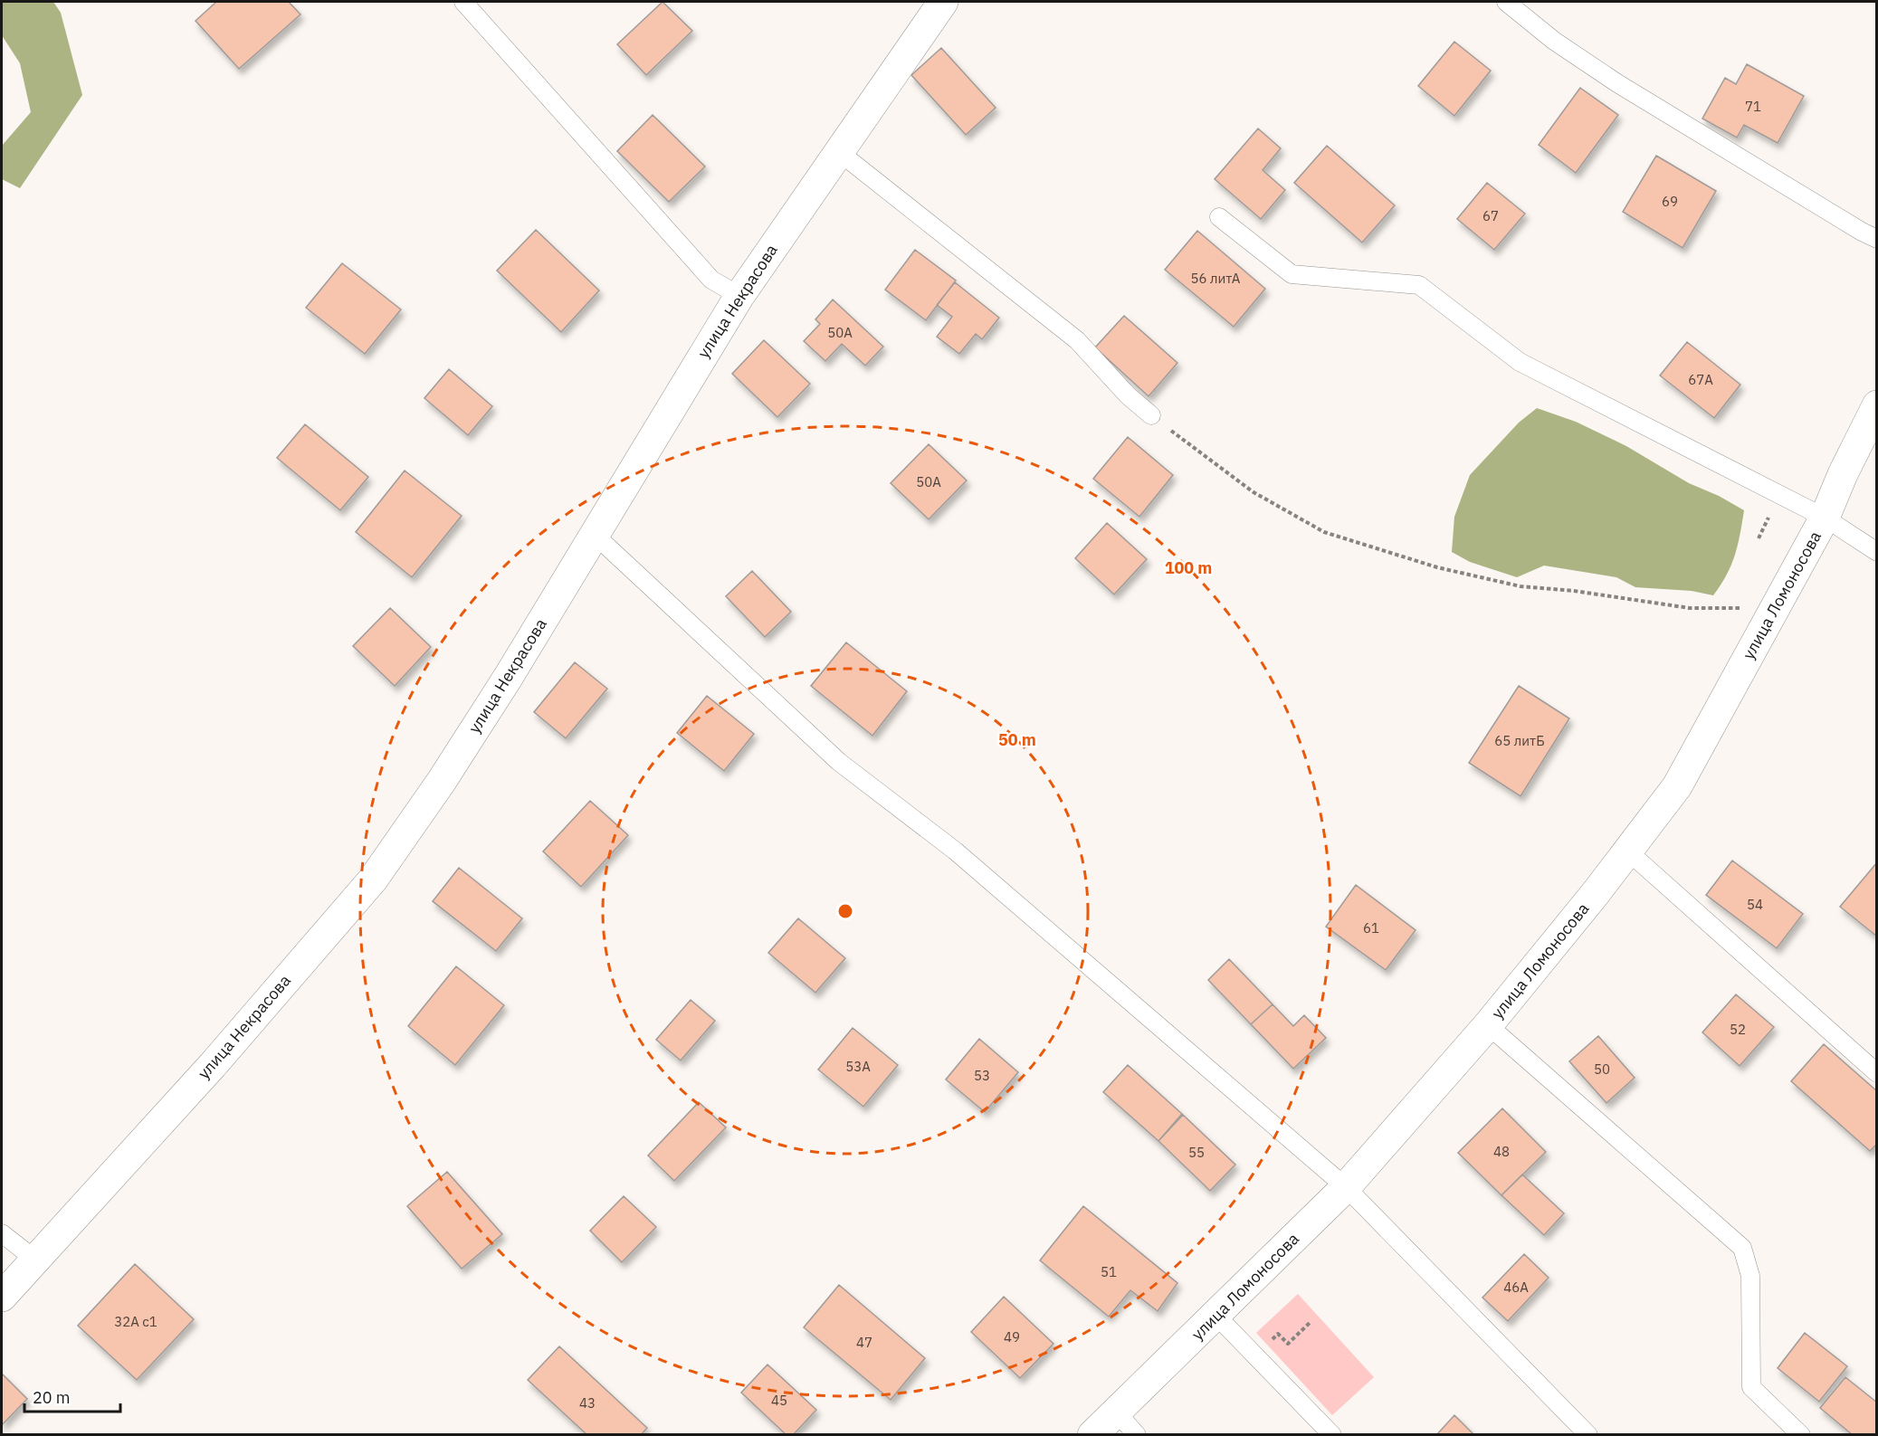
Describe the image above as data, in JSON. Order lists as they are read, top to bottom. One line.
{"streets":{"street":["улица Некрасова","улица Ломоносова"]},"house_numbers":["71","69","67","56 литА","50А","67А","50А","65 литБ","54","61","52","53А","50","53","48","55","51","46А","32А с1","49","47","45","43"],"scale_bar":"20 m","rings":["100 m","50 m"]}
